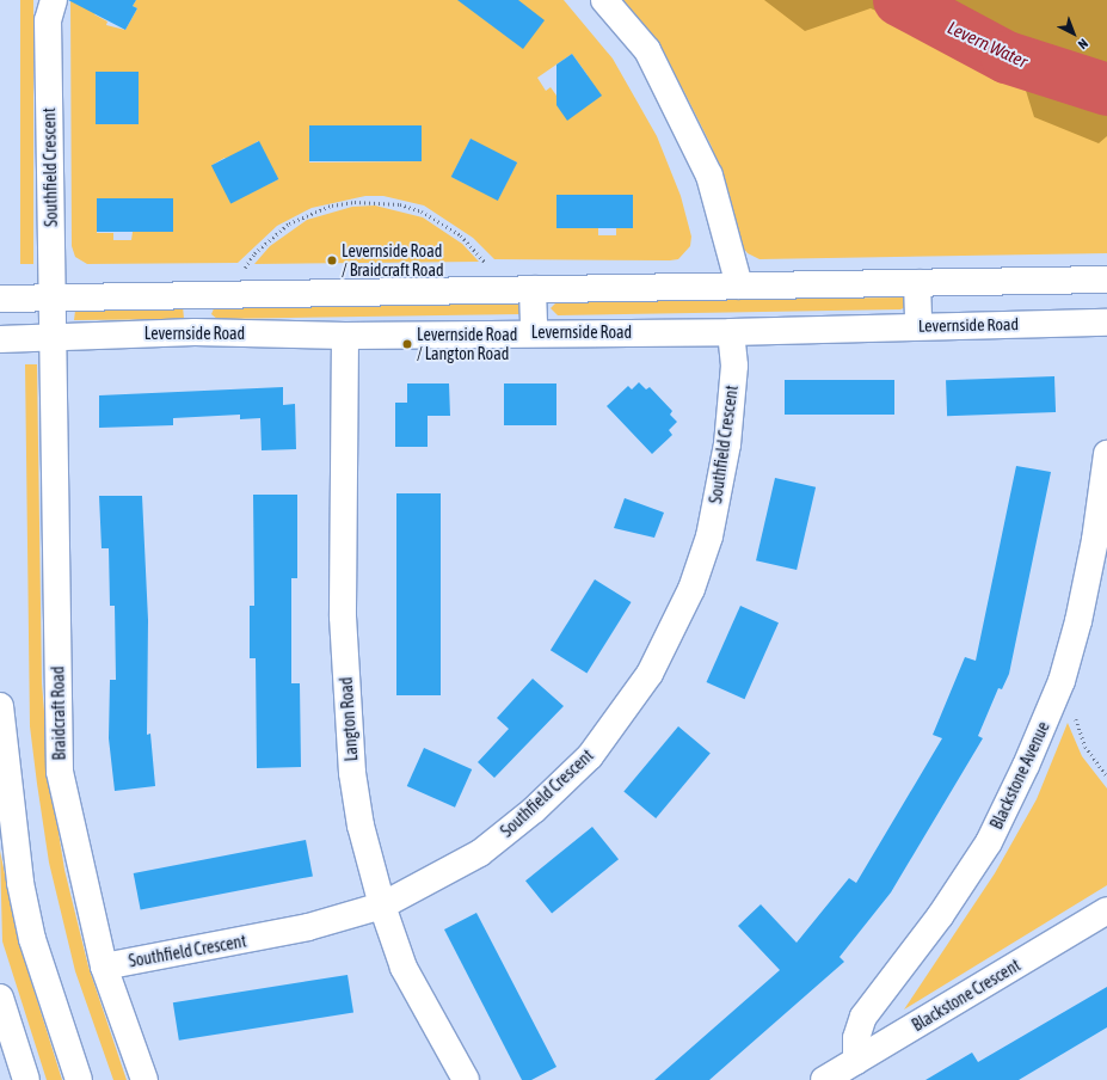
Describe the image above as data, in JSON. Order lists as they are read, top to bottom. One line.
{"streets":{"street":["Southfield Crescent","Levernside Road","Braidcraft Road","Langton Road","Blackstone Avenue","Blackstone Crescent"]},"crossings":[["Southfield Crescent","Levernside Road"],["Southfield Crescent","Braidcraft Road"],["Southfield Crescent","Langton Road"],["Levernside Road","Braidcraft Road"],["Levernside Road","Langton Road"],["Blackstone Avenue","Blackstone Crescent"]],"water":["Levern Water"],"places":["Levernside Road / Braidcraft Road","Levernside Road / Langton Road"],"north":"bottom right"}
